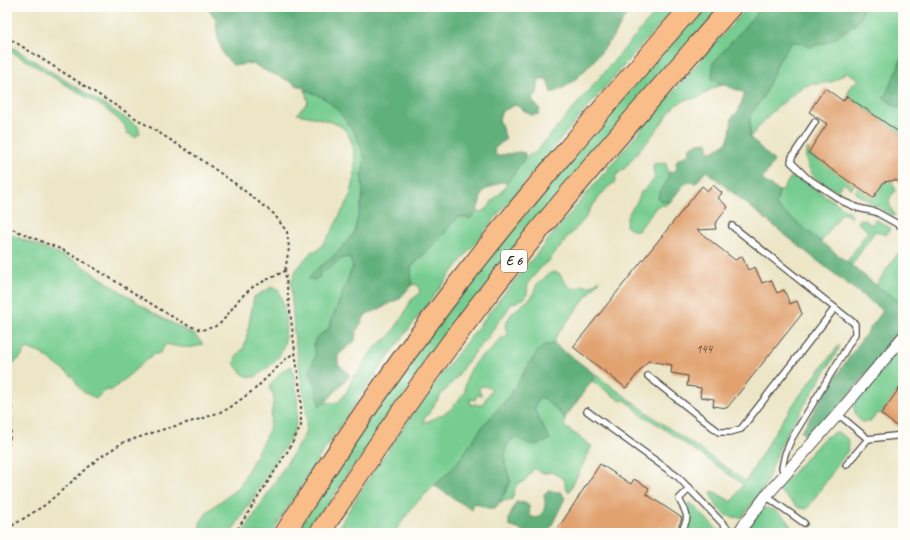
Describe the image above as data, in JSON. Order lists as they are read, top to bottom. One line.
{"streets":{"highway":["E 6"]},"house_numbers":["144"]}
